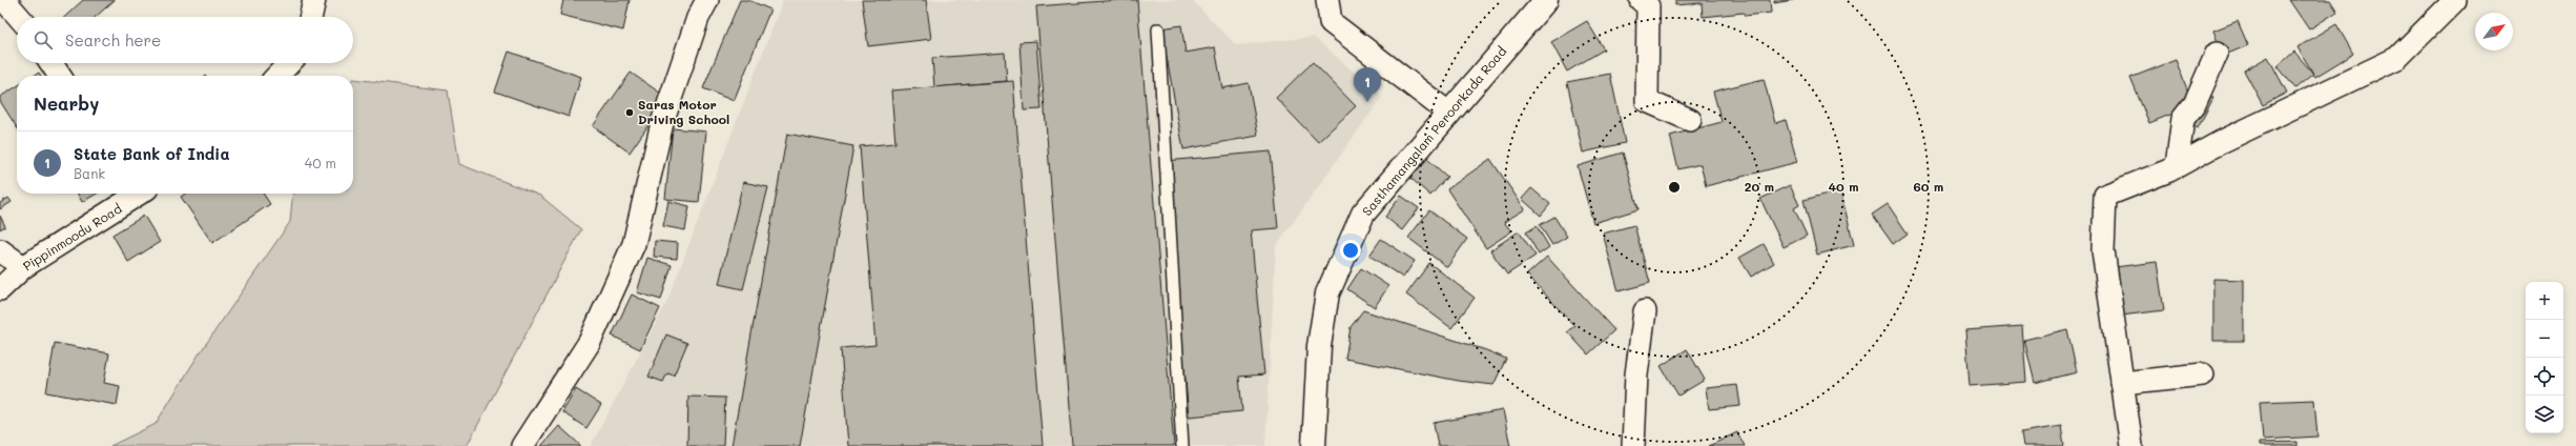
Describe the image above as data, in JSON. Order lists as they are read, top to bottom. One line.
{"streets":{"street":["Sasthamangalam Peroorkada Road","Pippinmoodu Road"]},"places":["Saras Motor Driving School"],"north":"top right","page":{"search":"Search here","pins":"1","heading":"Nearby","list":[{"mark":"1","name":"State Bank of India","note":"Bank","value":"40 m"}],"map_buttons":["+","−"]},"rings":["20 m","40 m","60 m"]}
